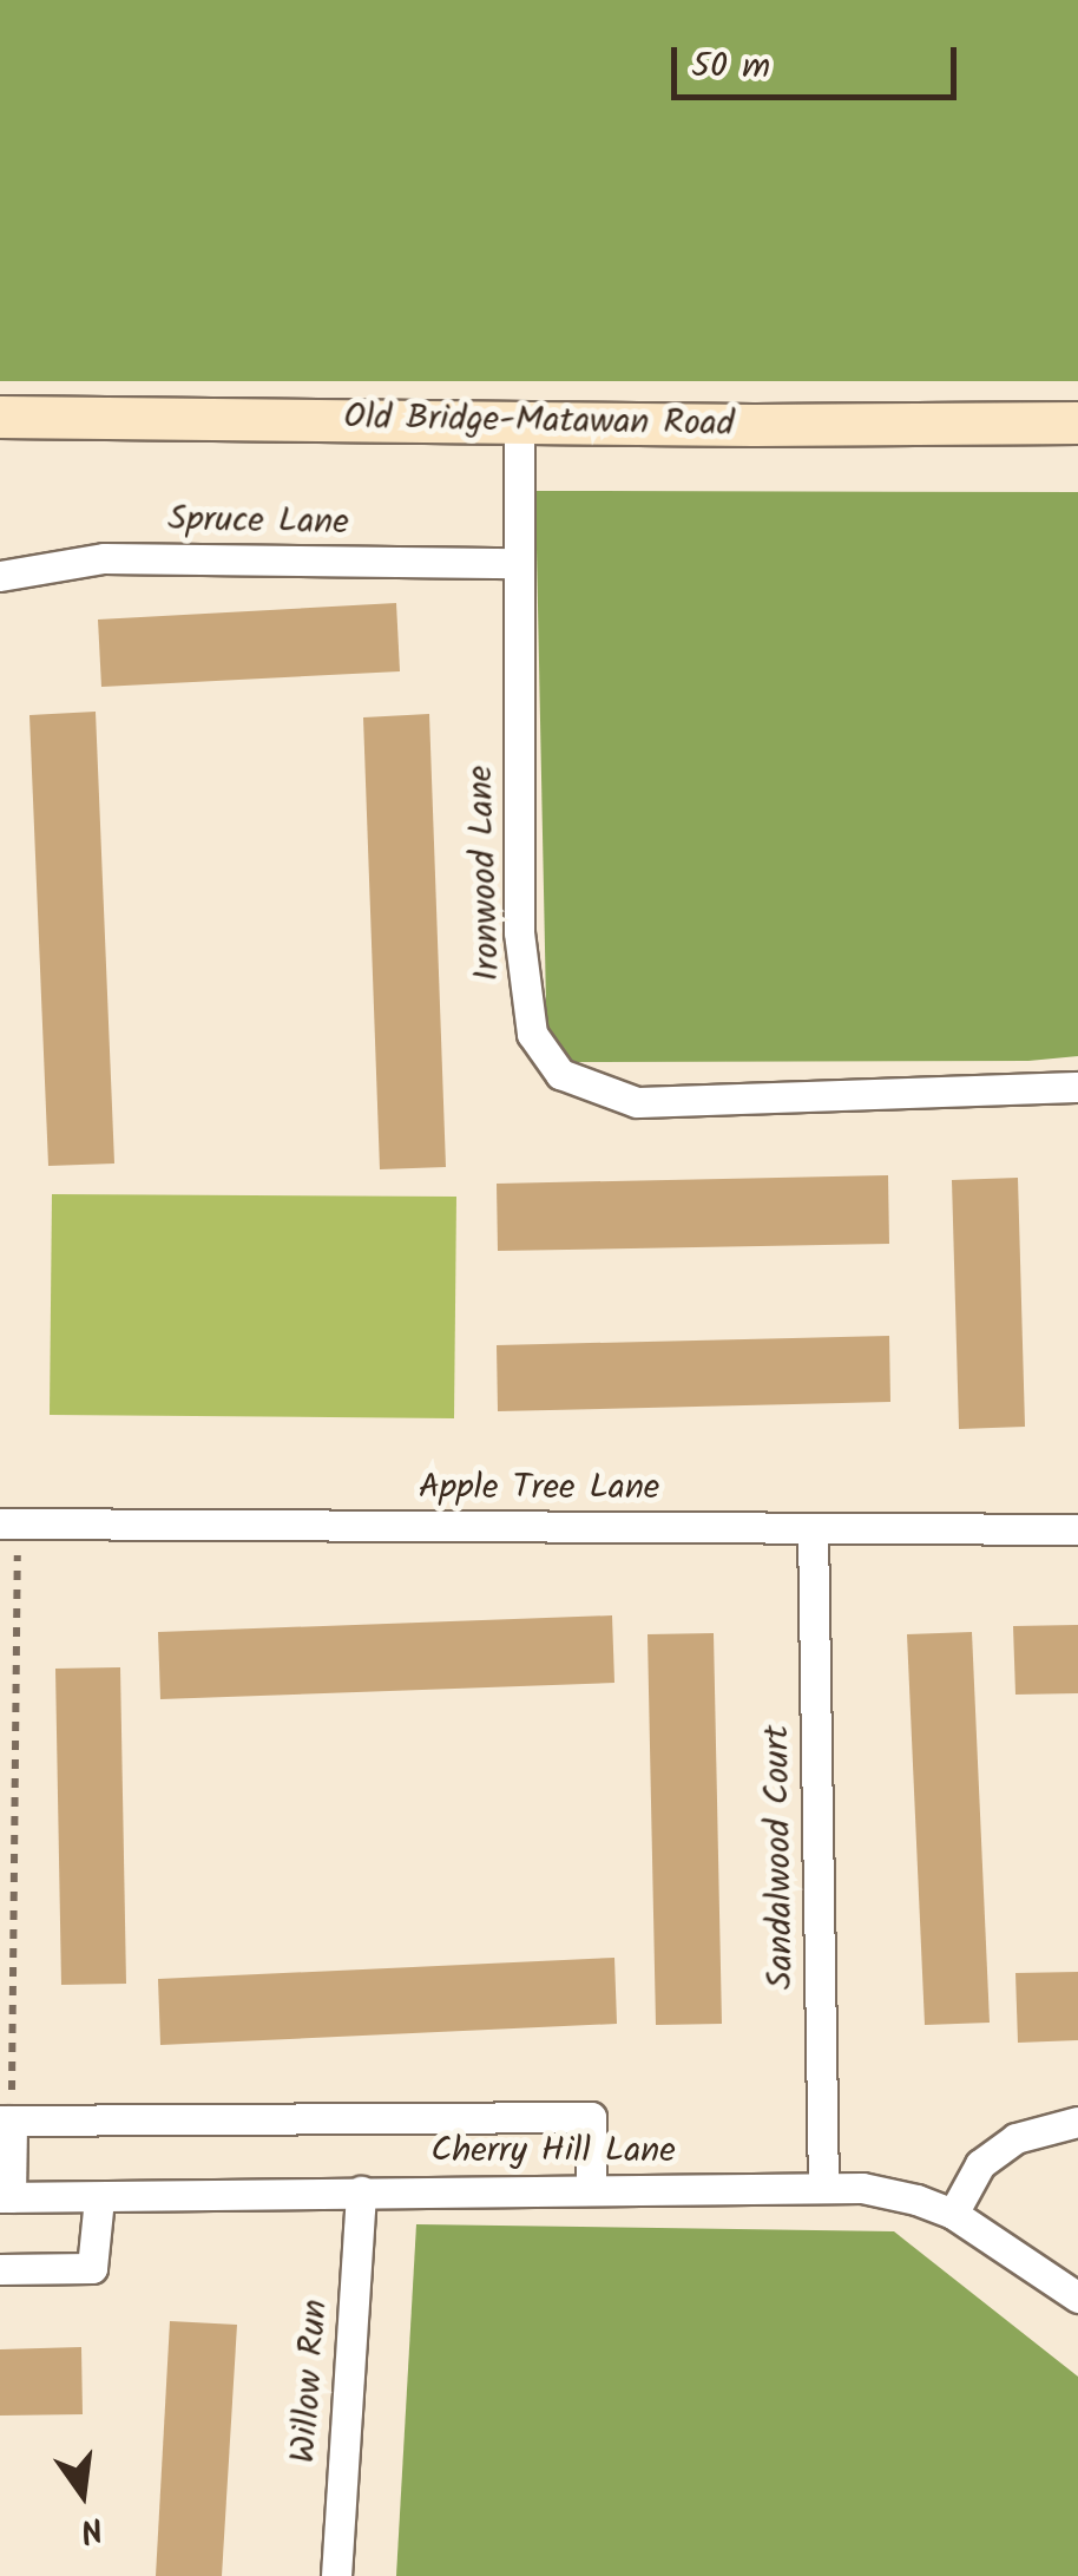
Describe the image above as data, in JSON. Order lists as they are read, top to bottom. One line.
{"streets":{"main road":["Old Bridge-Matawan Road"],"street":["Spruce Lane","Ironwood Lane","Apple Tree Lane","Sandalwood Court","Cherry Hill Lane","Willow Run"]},"crossings":[["Old Bridge-Matawan Road","Ironwood Lane"],["Spruce Lane","Ironwood Lane"],["Apple Tree Lane","Sandalwood Court"],["Sandalwood Court","Cherry Hill Lane"],["Cherry Hill Lane","Willow Run"]],"scale_bar":"50 m","north":"bottom"}
